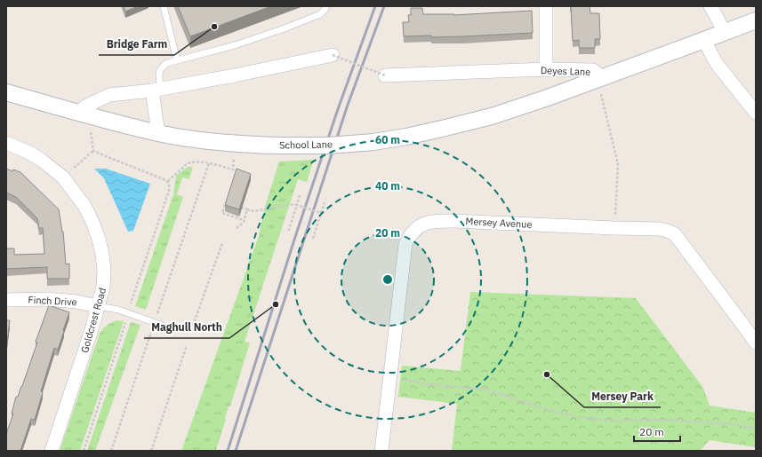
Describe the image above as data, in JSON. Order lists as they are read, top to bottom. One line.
{"streets":{"street":["Deyes Lane","School Lane","Mersey Avenue","Finch Drive","Goldcrest Road"]},"crossings":[["Deyes Lane","School Lane"],["Finch Drive","Goldcrest Road"]],"places":["Bridge Farm","Maghull North","Mersey Park"],"scale_bar":"20 m","rings":["60 m","40 m","20 m"]}
